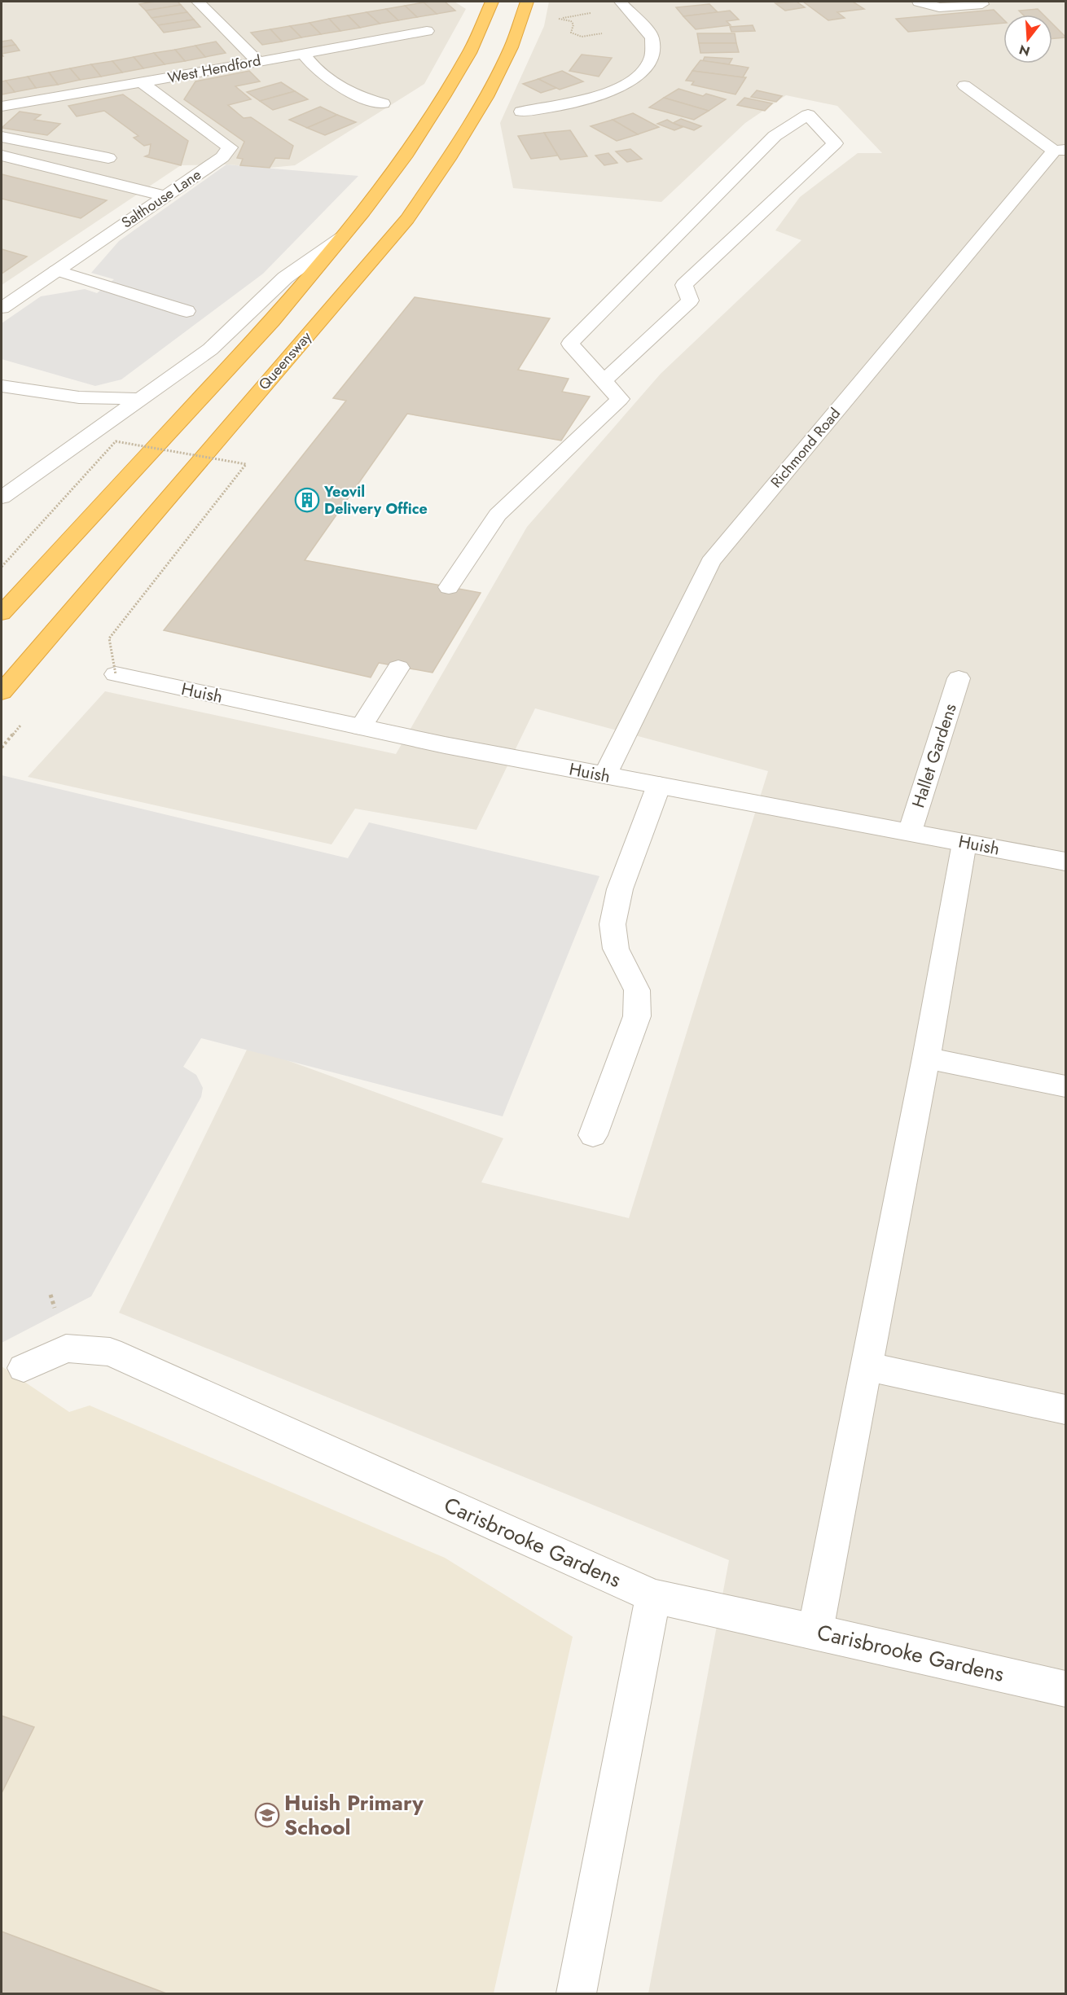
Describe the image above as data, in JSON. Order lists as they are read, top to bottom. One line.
{"streets":{"highway":["Queensway"],"street":["West Hendford","Salthouse Lane","Richmond Road","Huish","Hallet Gardens","Carisbrooke Gardens"]},"crossings":[["West Hendford","Salthouse Lane"],["Richmond Road","Huish"],["Huish","Hallet Gardens"]],"places":{"building":["Yeovil Delivery Office"],"school or university":["Huish Primary School"]},"north":"bottom"}
